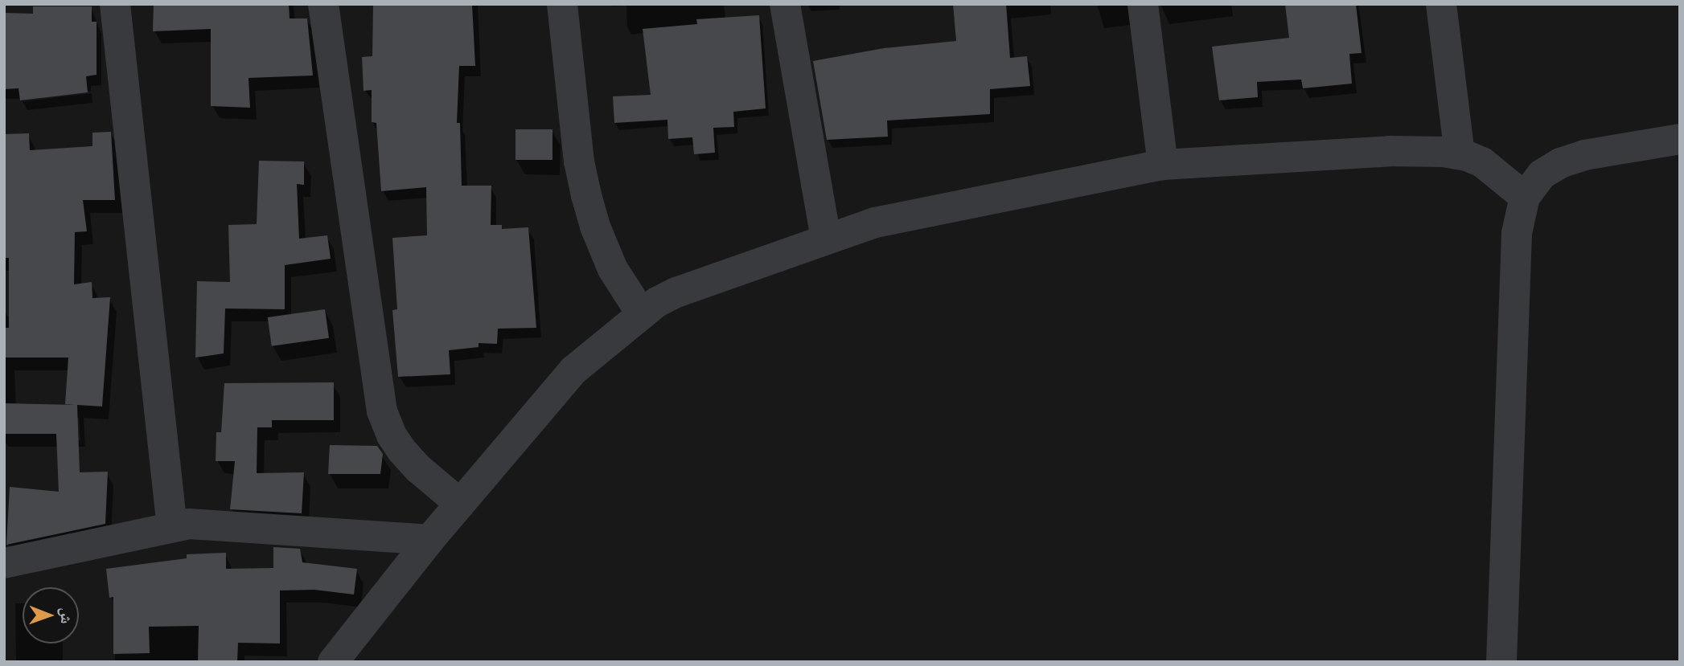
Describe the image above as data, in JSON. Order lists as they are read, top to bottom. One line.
{"north":"right"}
